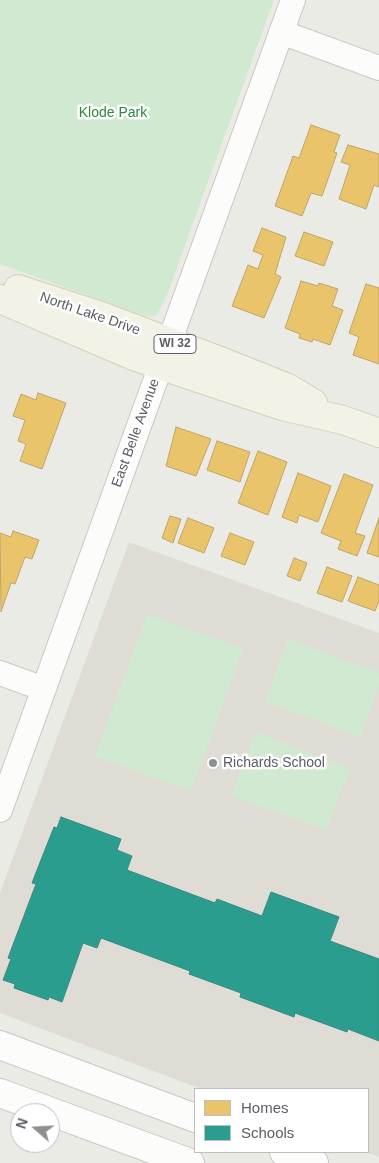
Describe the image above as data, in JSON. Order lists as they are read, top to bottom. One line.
{"streets":{"main road":["North Lake Drive","WI 32"],"street":["East Belle Avenue"]},"crossings":[["North Lake Drive","East Belle Avenue"]],"parks":["Klode Park"],"places":["Richards School"],"legend":["Homes","Schools"],"north":"left"}
